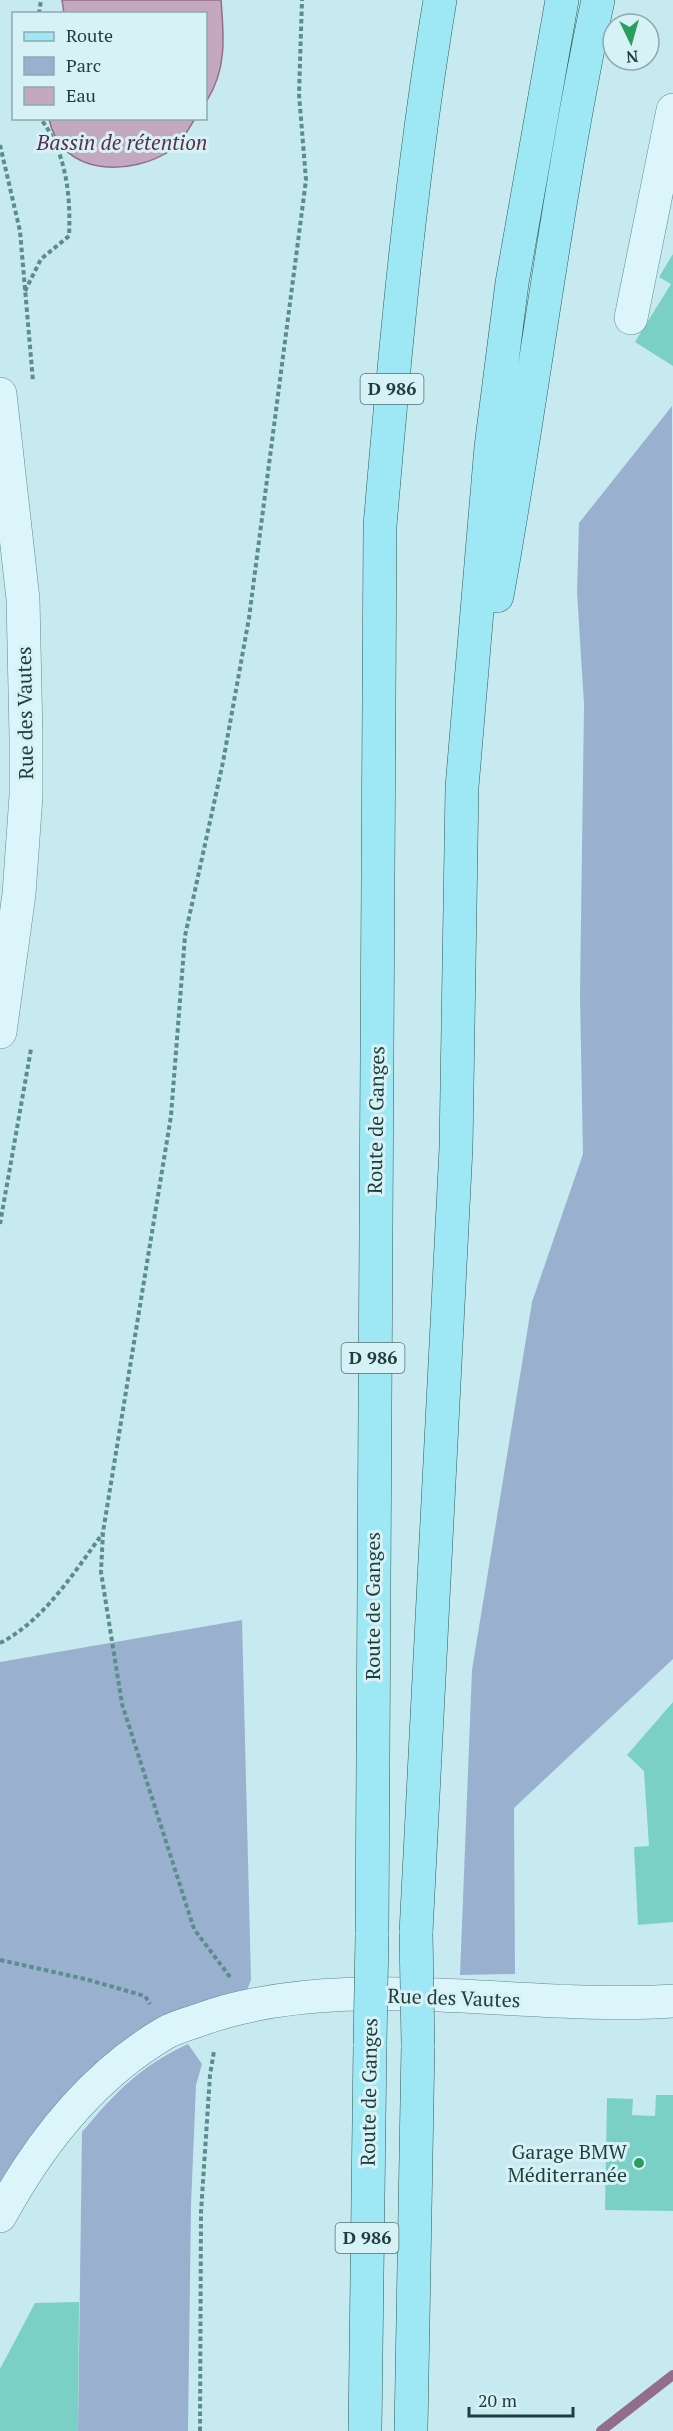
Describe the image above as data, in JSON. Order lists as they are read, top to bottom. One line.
{"streets":{"main road":["D 986","Route de Ganges"],"street":["Rue des Vautes"]},"water":["Bassin de rétention"],"places":["Garage BMW Méditerranée"],"legend":["Route","Parc","Eau"],"scale_bar":"20 m","north":"bottom"}
